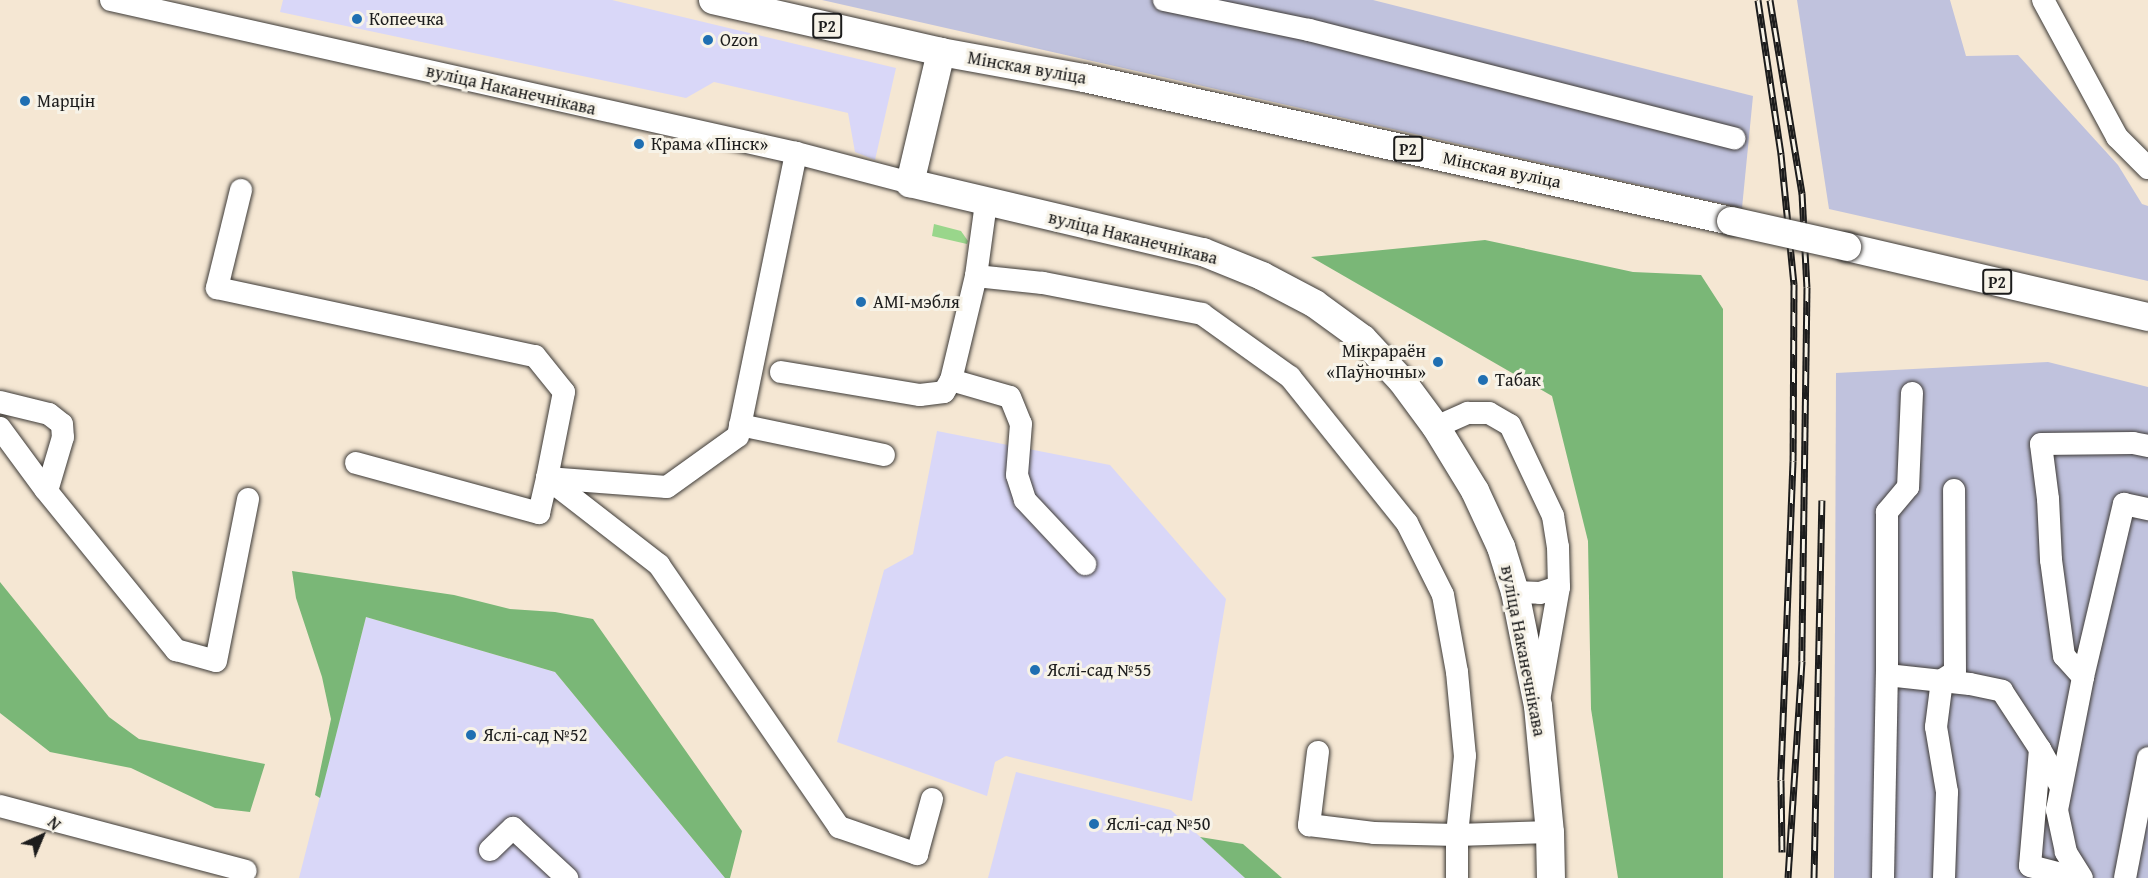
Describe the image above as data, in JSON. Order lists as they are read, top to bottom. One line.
{"streets":{"main road":["Р2","Мінская вуліца","вуліца Наканечнікава"]},"places":["Копеечка","Ozon","Марцін","Крама «Пінск»","AMI-мэбля","Мікрараён «Паўночны»","Табак","Яслі-сад №55","Яслі-сад №52","Яслі-сад №50"],"north":"top right"}
